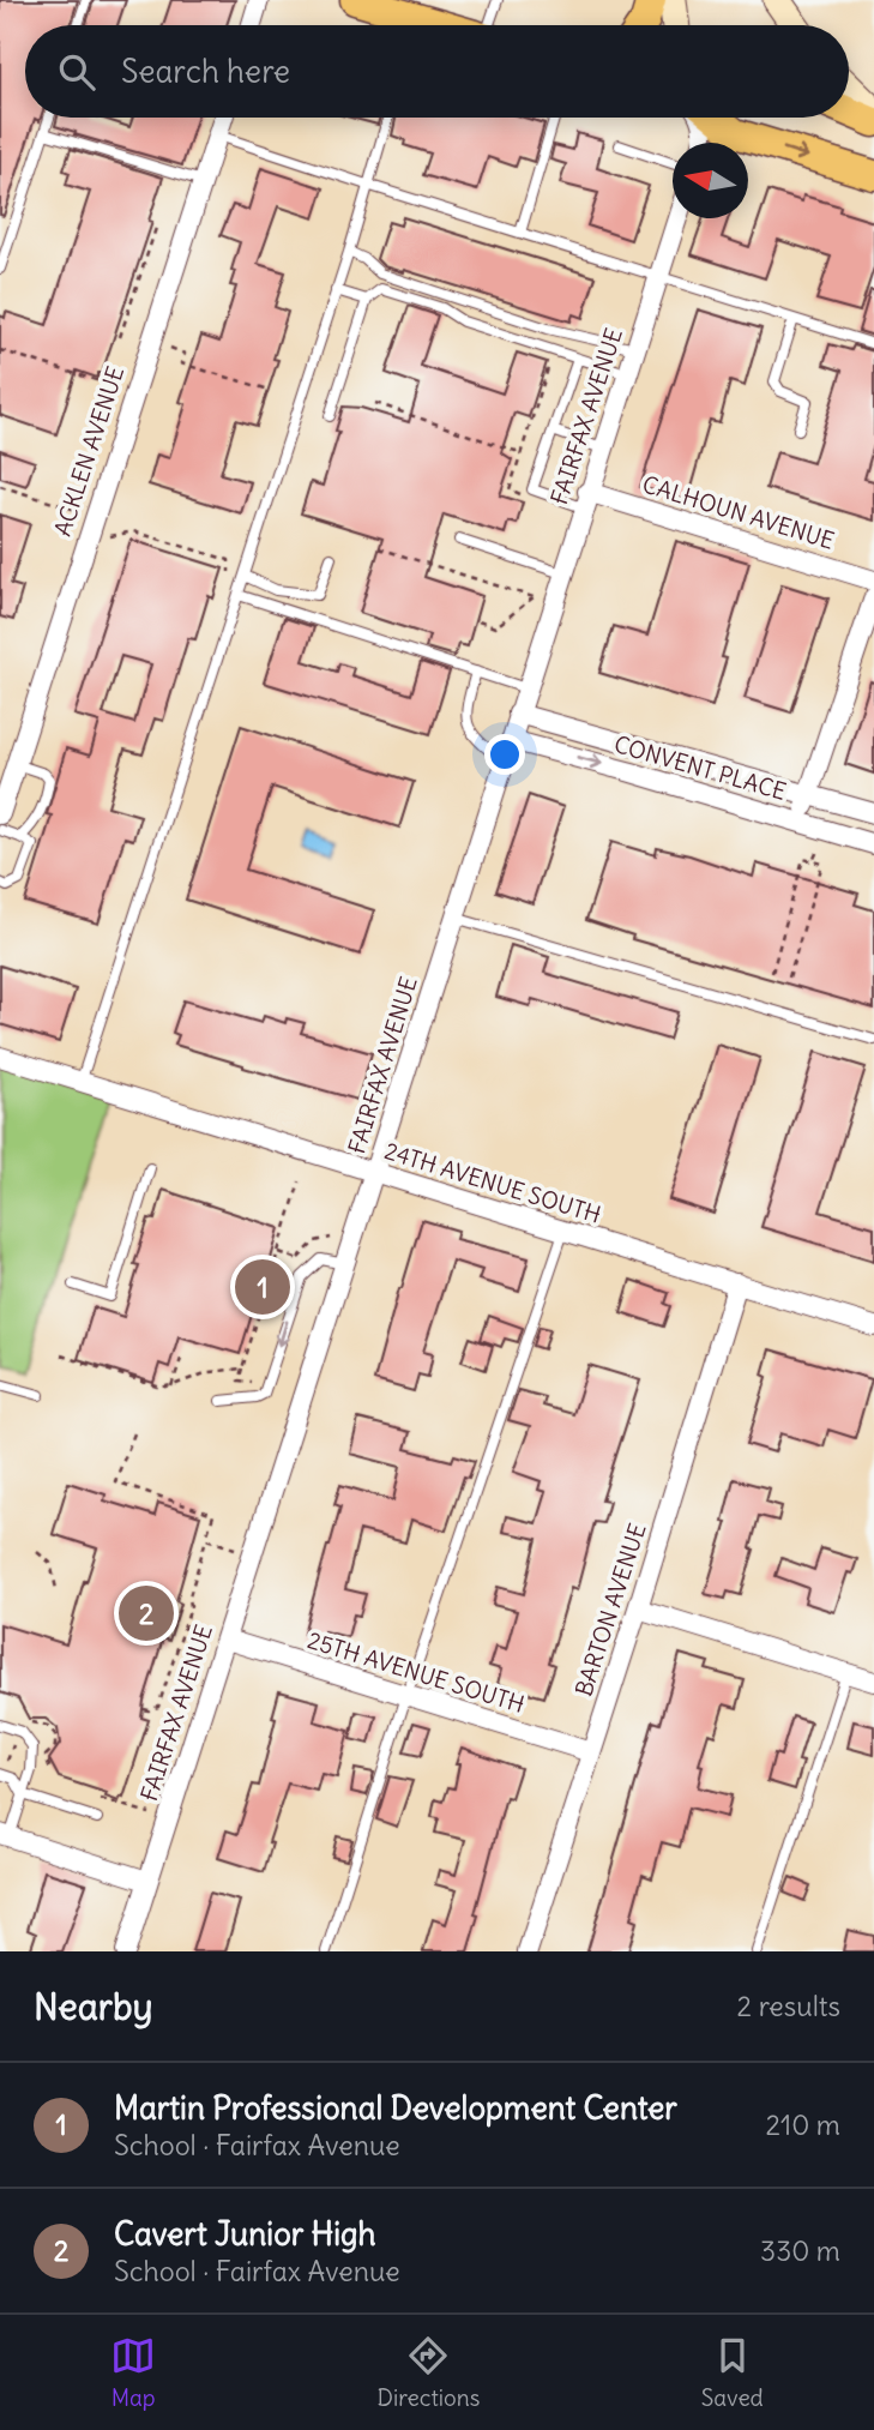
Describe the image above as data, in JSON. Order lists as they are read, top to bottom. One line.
{"streets":{"street":["FAIRFAX AVENUE","ACKLEN AVENUE","CALHOUN AVENUE","CONVENT PLACE","24TH AVENUE SOUTH","BARTON AVENUE","25TH AVENUE SOUTH"]},"crossings":[["FAIRFAX AVENUE","CALHOUN AVENUE"],["FAIRFAX AVENUE","CONVENT PLACE"],["FAIRFAX AVENUE","24TH AVENUE SOUTH"],["FAIRFAX AVENUE","25TH AVENUE SOUTH"],["24TH AVENUE SOUTH","BARTON AVENUE"],["BARTON AVENUE","25TH AVENUE SOUTH"]],"north":"left","page":{"search":"Search here","pins":["1","2"],"heading":["Nearby","2 results"],"list":[{"mark":"1","name":"Martin Professional Development Center","note":"School · Fairfax Avenue","value":"210 m"},{"mark":"2","name":"Cavert Junior High","note":"School · Fairfax Avenue","value":"330 m"}],"nav":["Map","Directions","Saved"]}}
